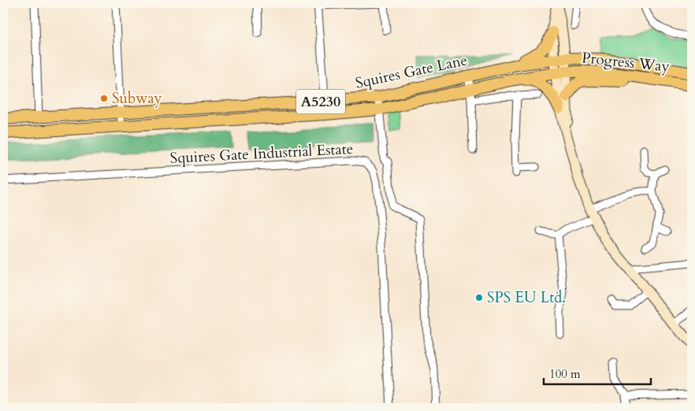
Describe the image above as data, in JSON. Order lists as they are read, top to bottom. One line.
{"streets":{"main road":["Progress Way","Squires Gate Lane","A5230"],"street":["Squires Gate Industrial Estate"]},"crossings":[["Progress Way","Squires Gate Lane"]],"places":["Subway","SPS EU Ltd."],"scale_bar":"100 m"}
